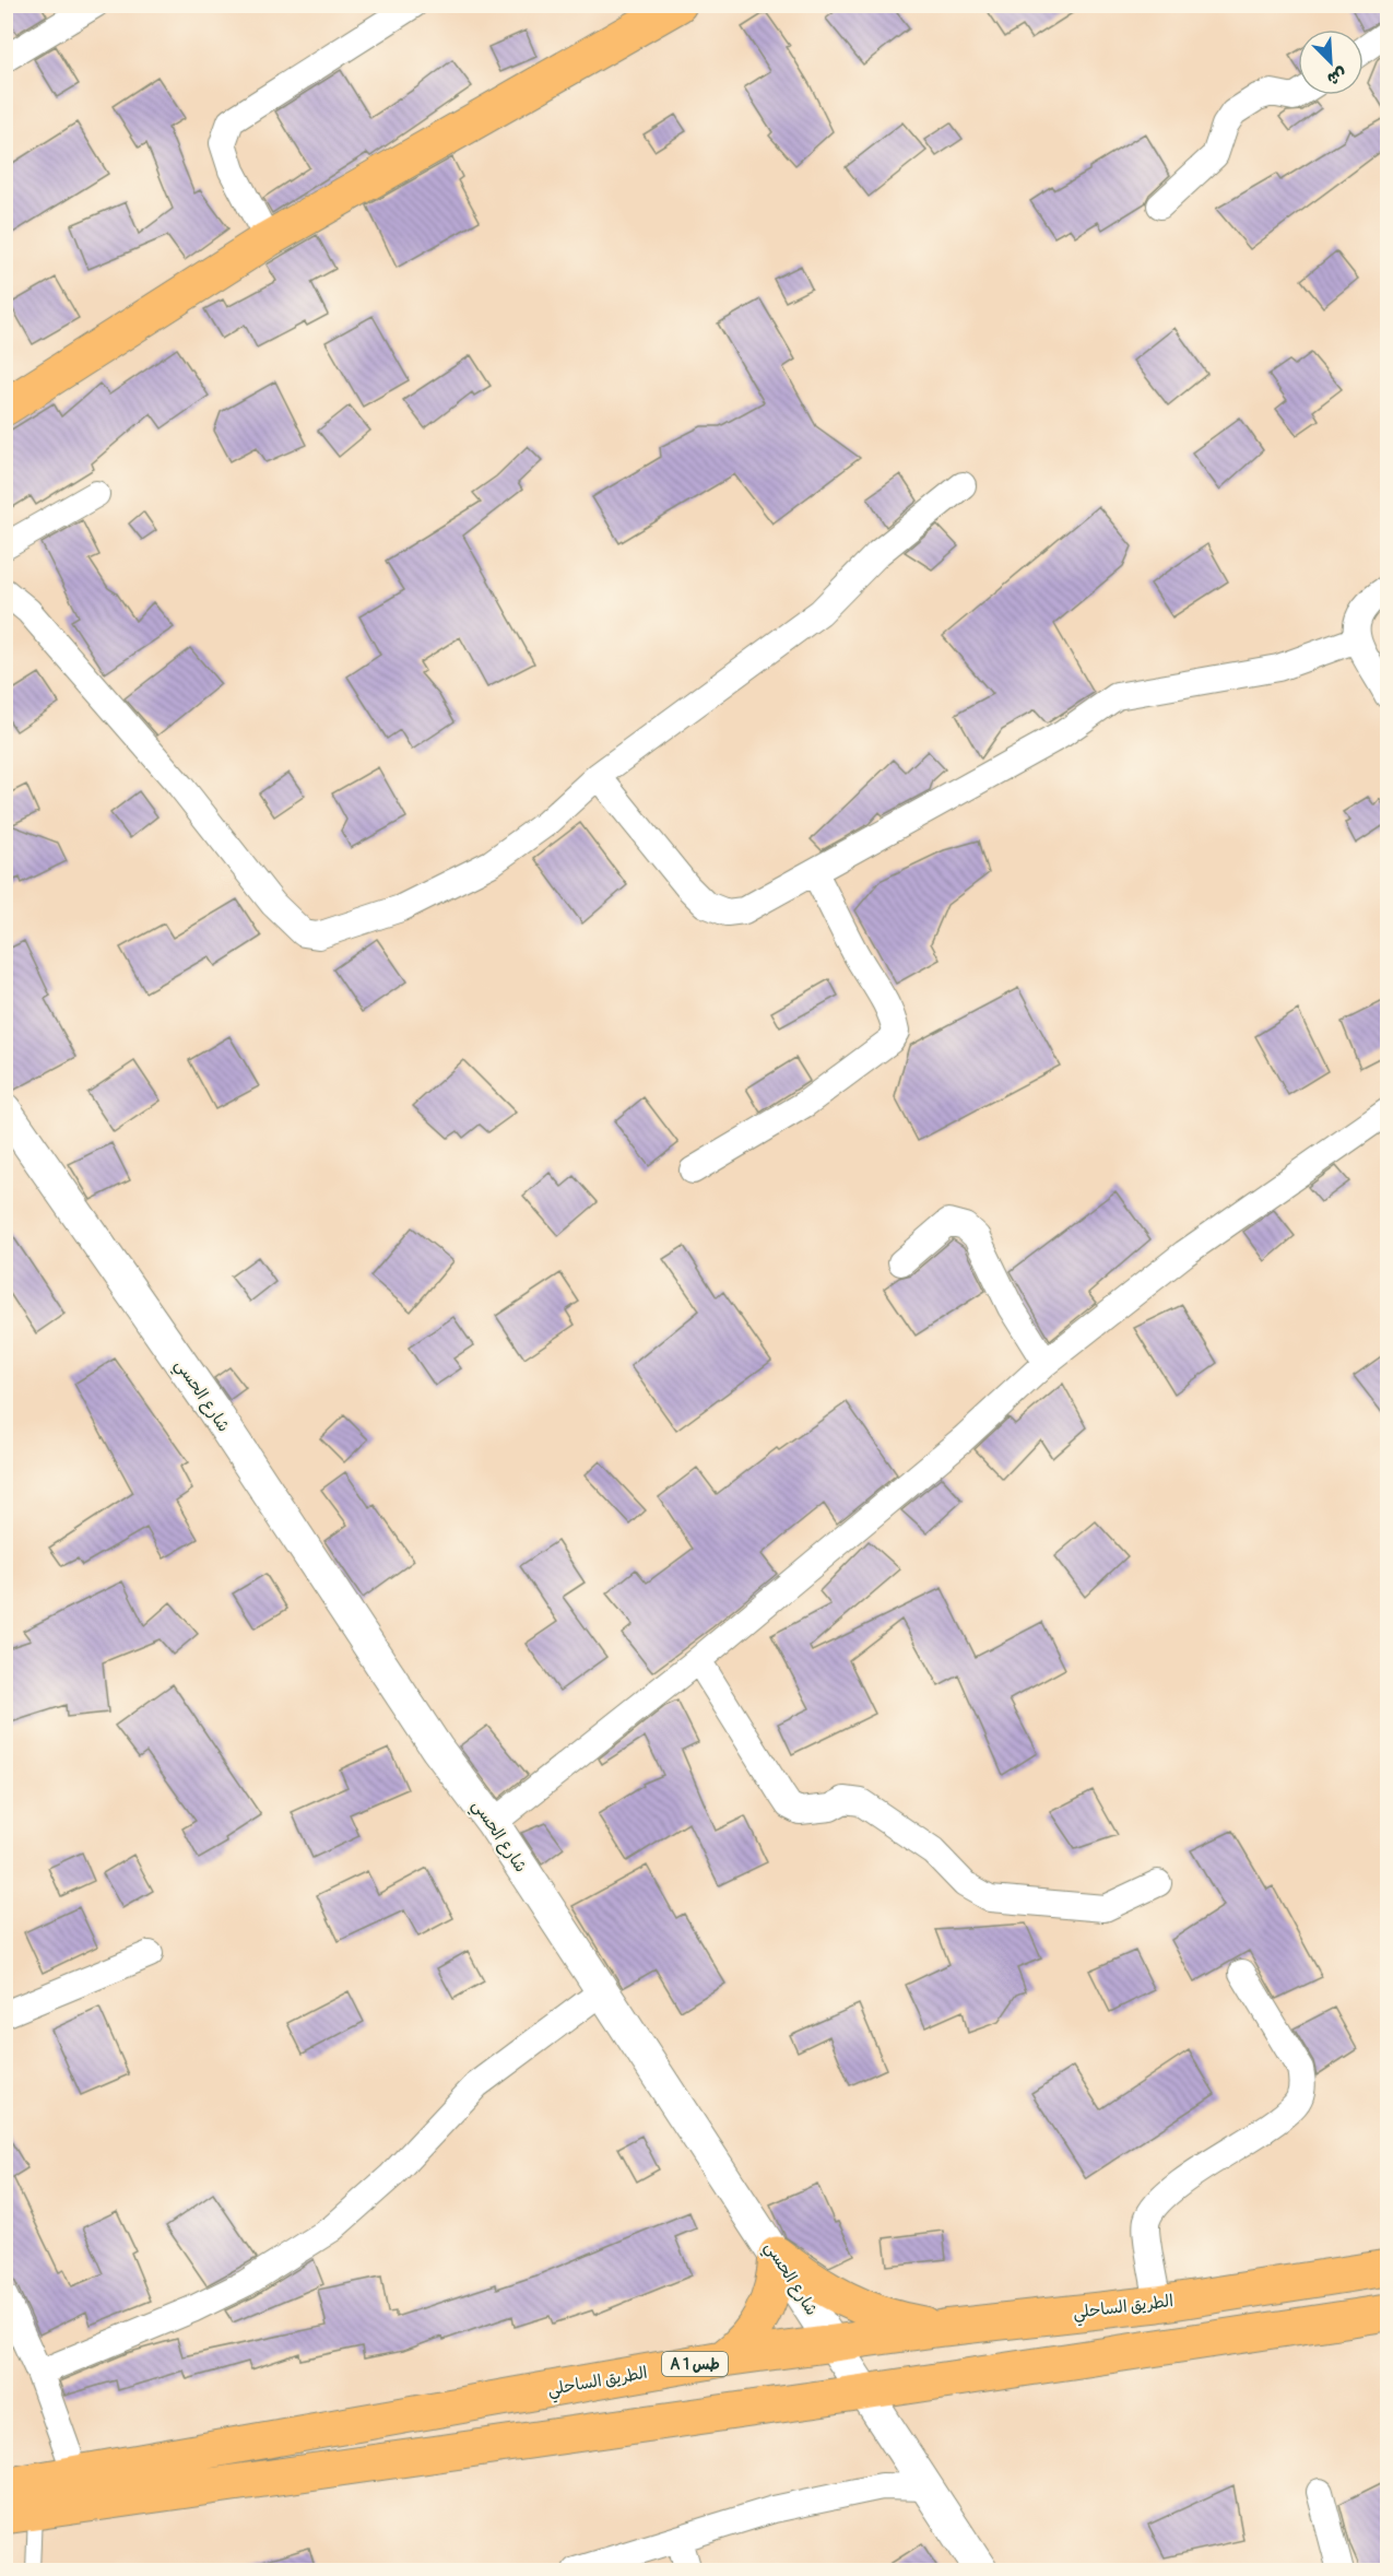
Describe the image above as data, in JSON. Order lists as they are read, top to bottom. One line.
{"streets":{"main road":["الطريق الساحلي","A 1 طس"],"street":["شارع الحسي"]},"crossings":[["شارع الحسي","الطريق الساحلي"]],"north":"bottom right"}
